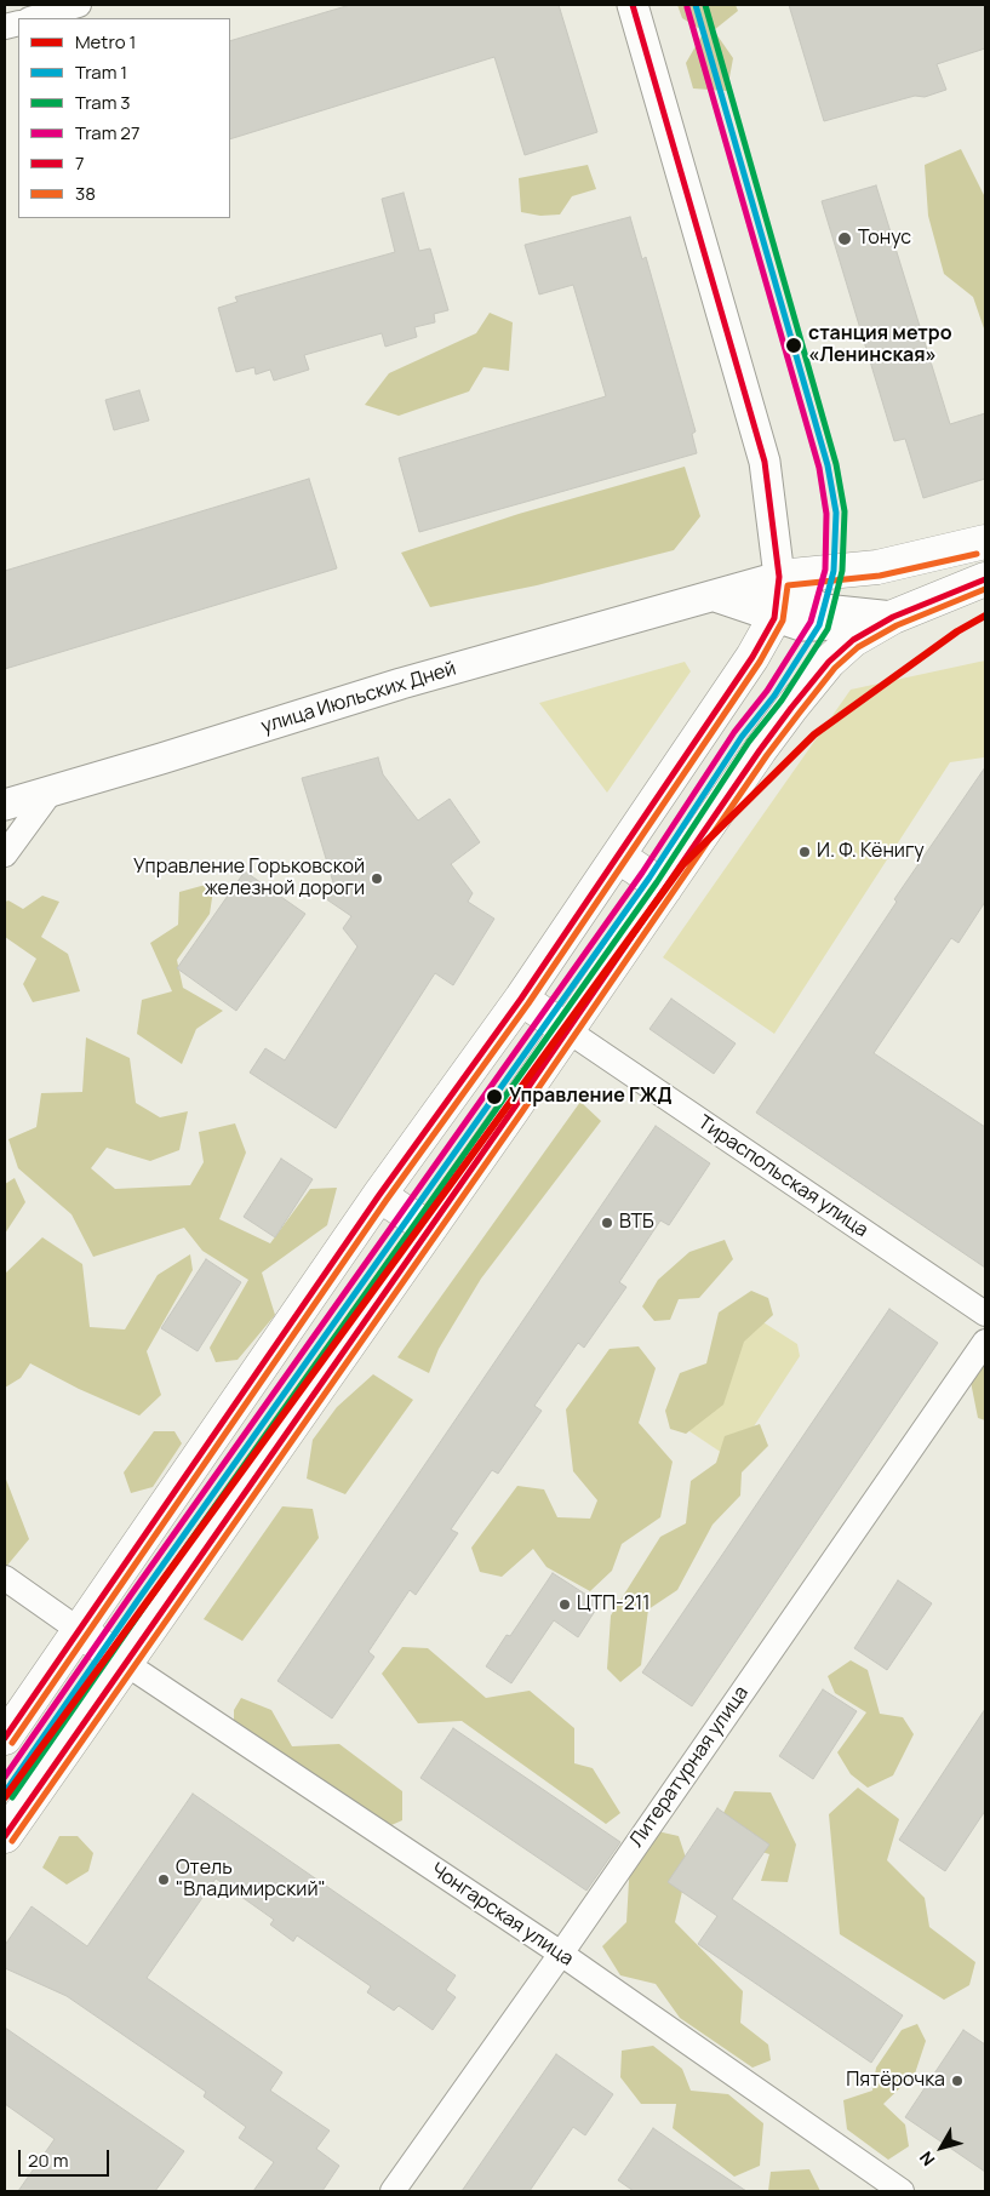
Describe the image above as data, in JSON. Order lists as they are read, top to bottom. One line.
{"streets":{"main road":["Тираспольская улица","Чонгарская улица"],"street":["улица Июльских Дней","Литературная улица"]},"crossings":[["Литературная улица","Чонгарская улица"]],"places":["Тонус","станция метро «Ленинская»","И. Ф. Кёнигу","Управление Горьковской железной дороги","Управление ГЖД","ВТБ","ЦТП-211","Отель \"Владимирский\"","Пятёрочка"],"lines":["tram line 1","tram line 3","transit line 7","tram line 27","transit line 38","metro line 1"],"legend":["Metro 1","Tram 1","Tram 3","Tram 27","7","38"],"scale_bar":"20 m","north":"bottom left"}
